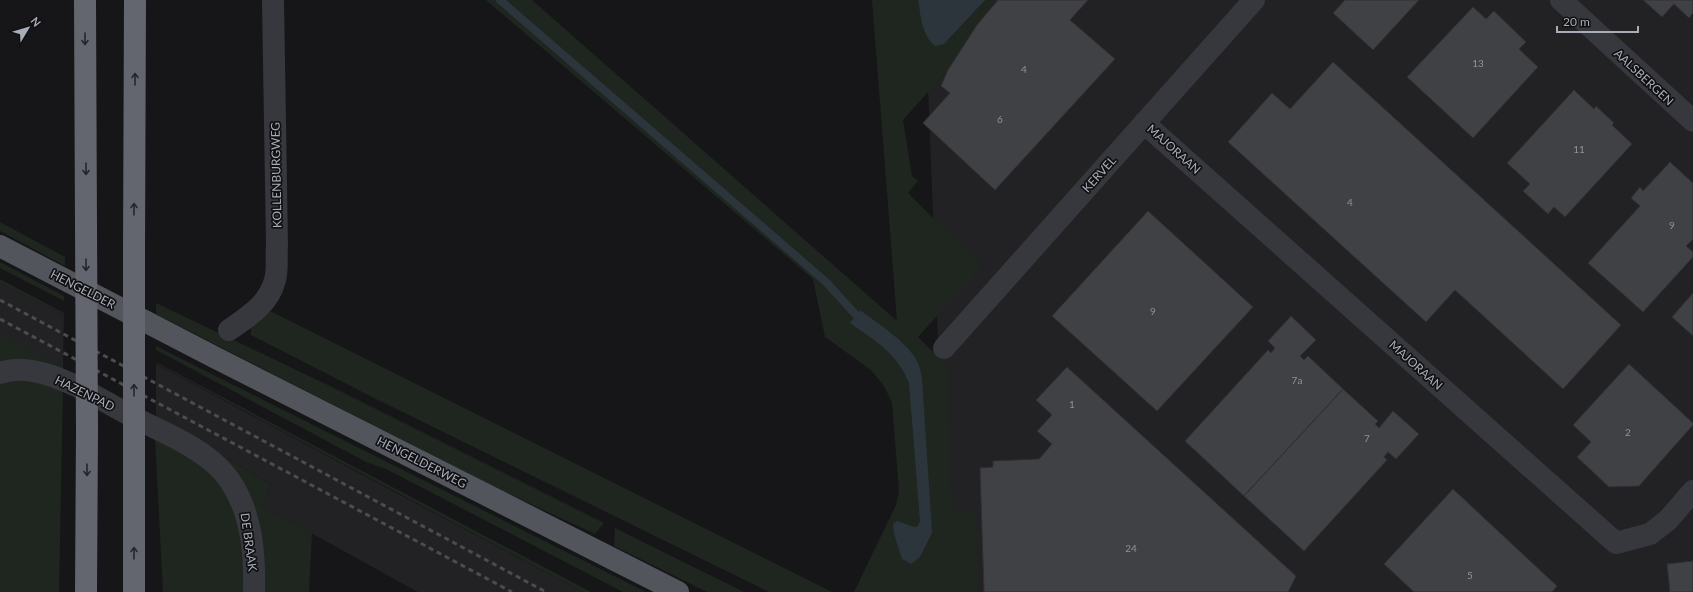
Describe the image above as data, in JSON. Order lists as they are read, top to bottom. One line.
{"streets":{"main road":["HENGELDER","HENGELDERWEG"],"street":["AALSBERGEN","MAJORAAN","KERVEL","KOLLENBURGWEG","HAZENPAD","DE BRAAK"]},"crossings":[["MAJORAAN","KERVEL"],["HENGELDER","HENGELDERWEG"],["HAZENPAD","DE BRAAK"]],"house_numbers":["13","4","6","11","4","9","9","7a","1","2","7","24","5"],"scale_bar":"20 m","north":"top right"}
